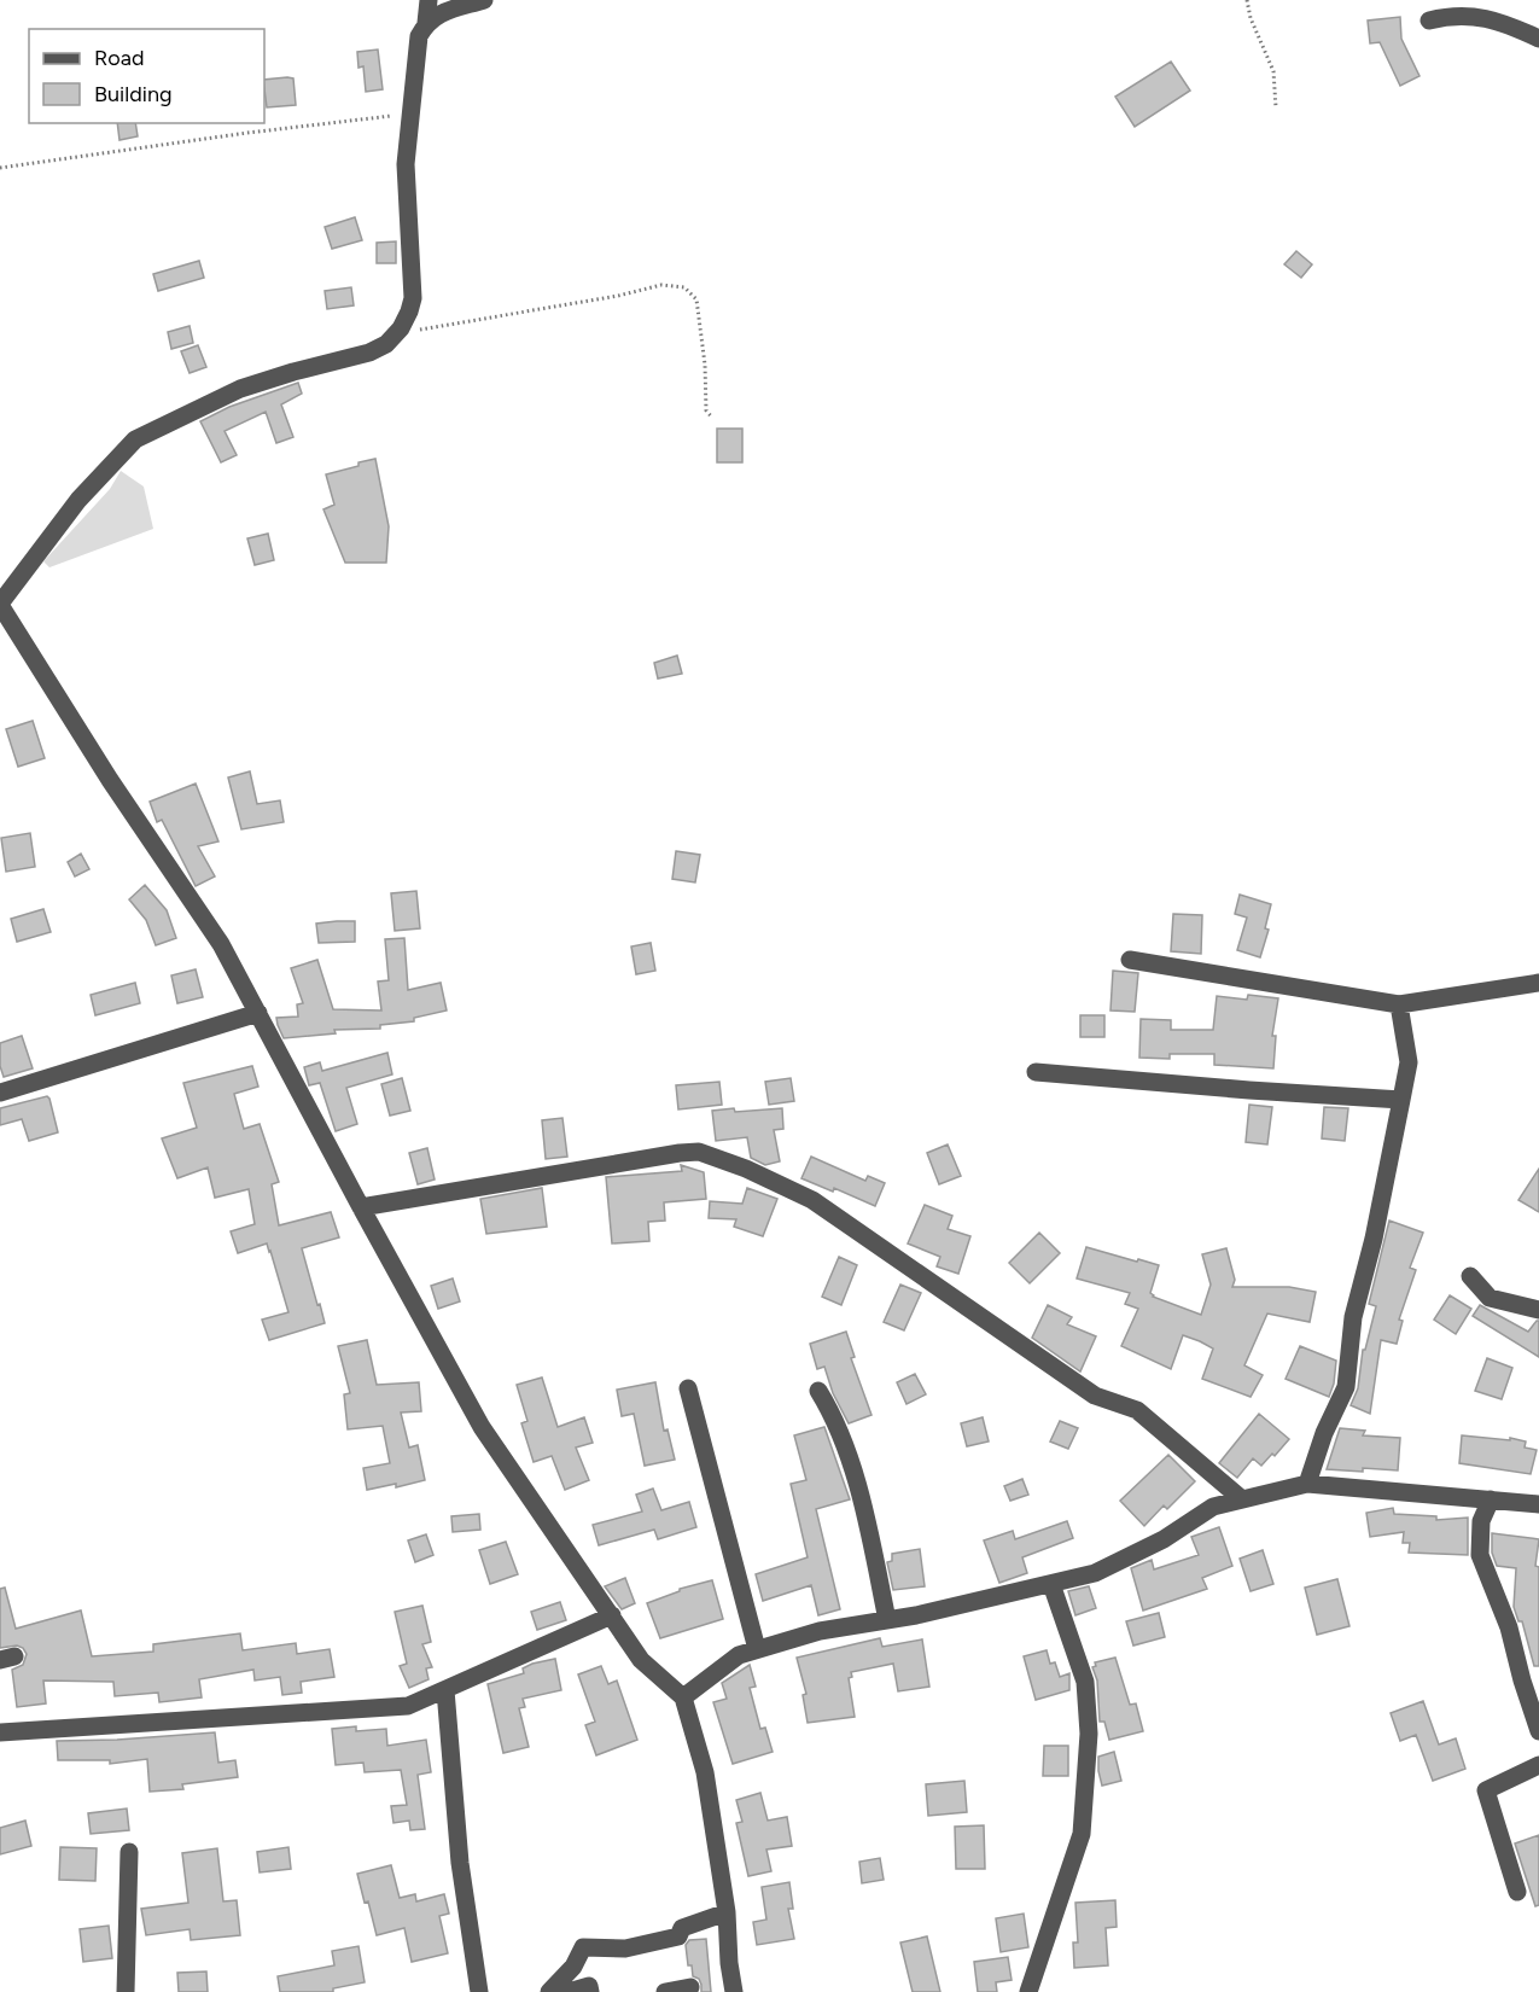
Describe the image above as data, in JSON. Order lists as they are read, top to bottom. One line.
{"legend":["Road","Building"]}
